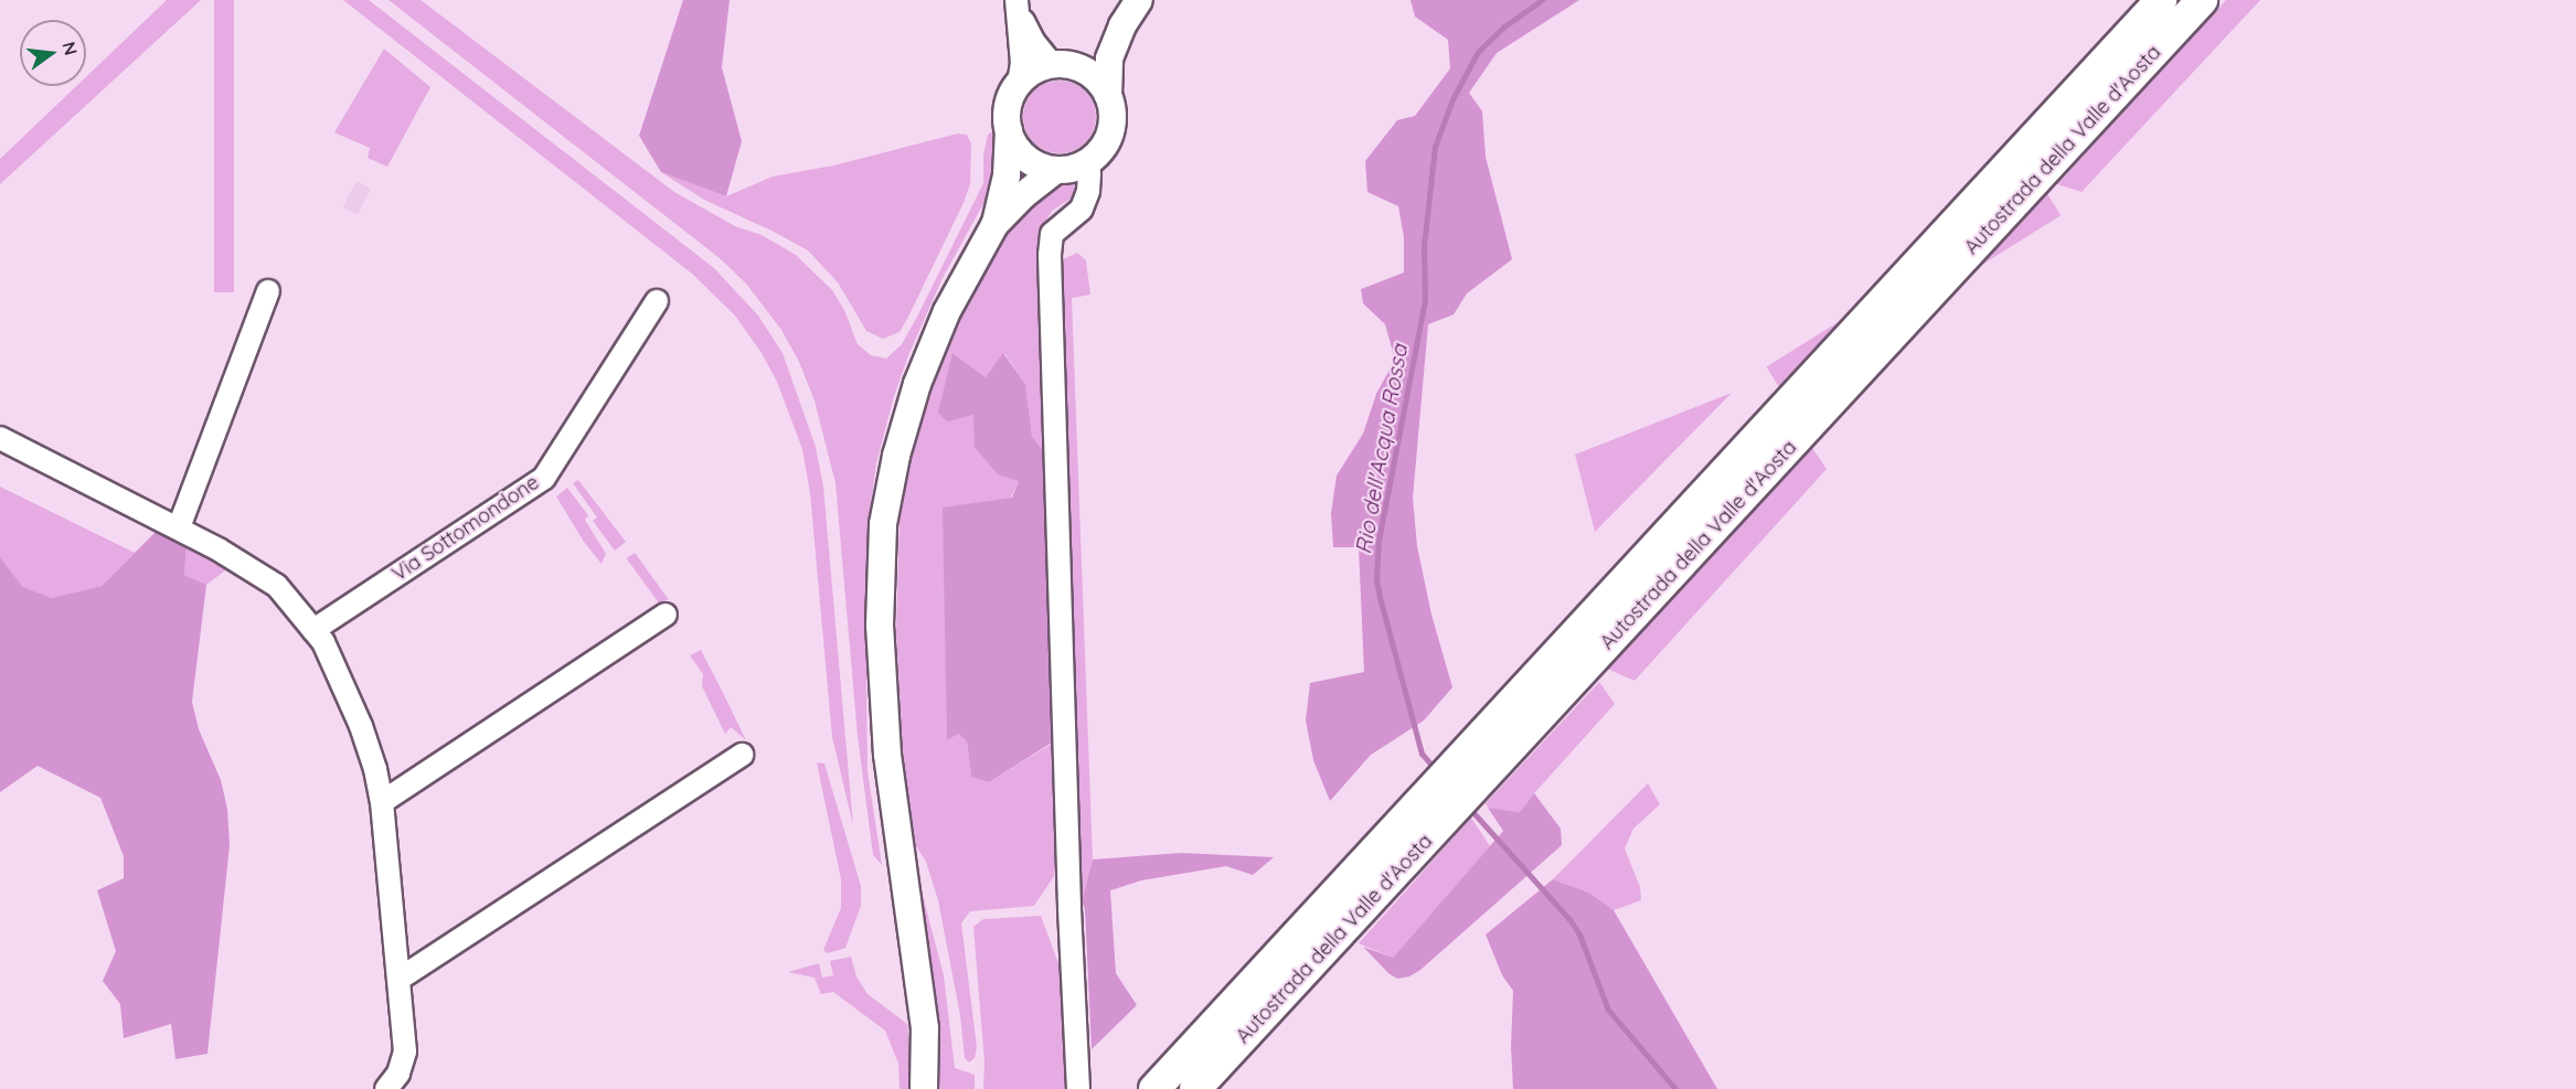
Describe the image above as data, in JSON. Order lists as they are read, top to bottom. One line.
{"streets":{"highway":["Autostrada della Valle d'Aosta"],"street":["Via Sottomondone"]},"water":["Rio dell'Acqua Rossa"],"north":"right"}
